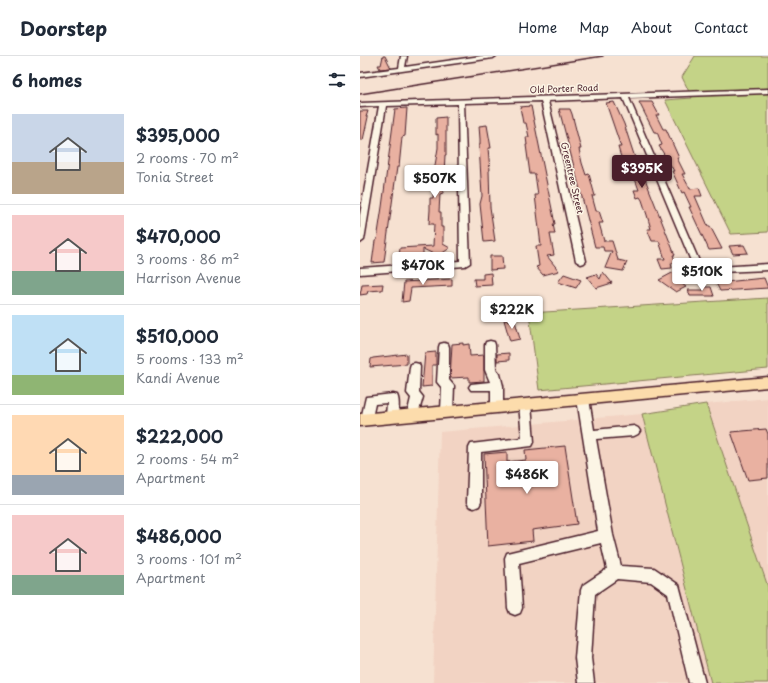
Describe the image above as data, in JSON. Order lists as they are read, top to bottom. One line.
{"streets":{"street":["Old Porter Road","Greentree Street"]},"crossings":[["Old Porter Road","Greentree Street"]],"page":{"header":"Doorstep","nav":["Home","Map","About","Contact"],"heading":"6 homes","list":[{"name":"$395,000","note":"2 rooms · 70 m² · Tonia Street"},{"name":"$470,000","note":"3 rooms · 86 m² · Harrison Avenue"},{"name":"$510,000","note":"5 rooms · 133 m² · Kandi Avenue"},{"name":"$222,000","note":"2 rooms · 54 m² · Apartment"},{"name":"$486,000","note":"3 rooms · 101 m² · Apartment"}],"price":["$395K","$507K","$470K","$510K","$222K","$486K"]}}
